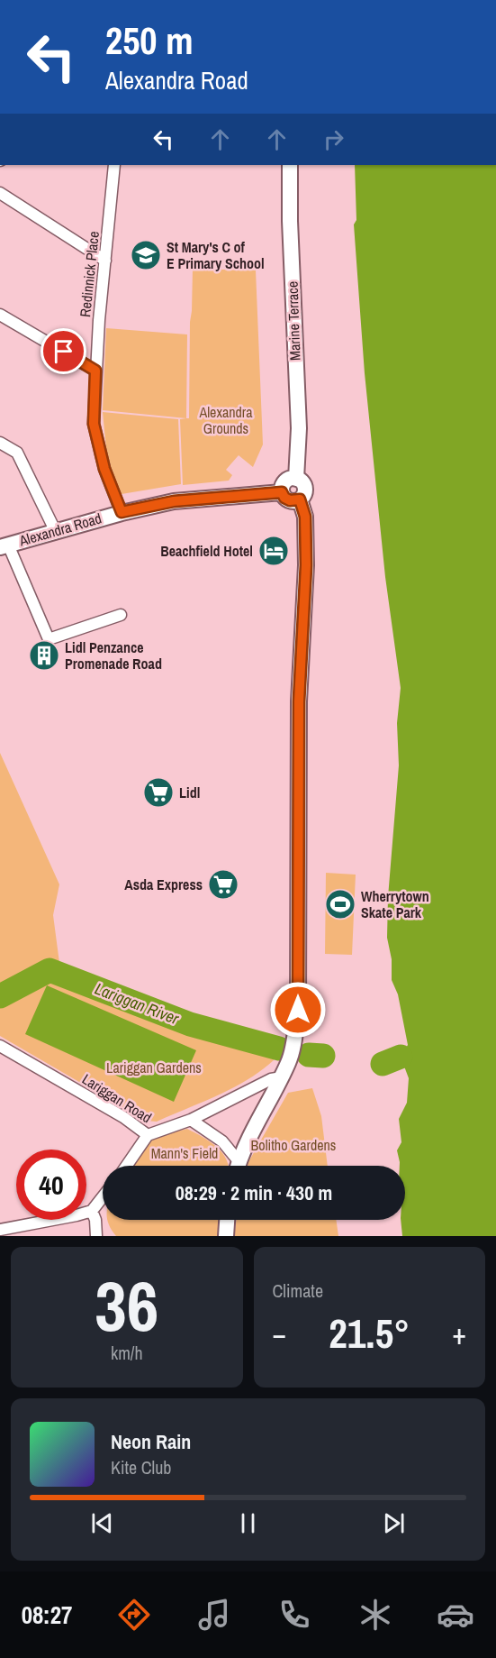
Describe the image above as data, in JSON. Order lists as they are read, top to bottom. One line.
{"streets":{"street":["Redinnick Place","Marine Terrace","Alexandra Road","Lariggan Road"]},"crossings":[["Redinnick Place","Alexandra Road"],["Marine Terrace","Alexandra Road"]],"water":["Lariggan River"],"parks":["Alexandra Grounds","Lariggan Gardens","Bolitho Gardens","Mann's Field"],"places":{"school or university":["St Mary's C of E Primary School"],"hotel":["Beachfield Hotel"],"building":["Lidl Penzance Promenade Road"],"supermarket":["Lidl","Asda Express"],"sports":["Wherrytown Skate Park"]},"page":{"turn":["250 m","Alexandra Road"],"limit":"40","trip":"08:29 · 2 min · 430 m","tile":[["36","km/h"],"Climate"],"heat":["−","21.5°","+"],"song":["Neon Rain","Kite Club"],"tabs":"08:27"}}
